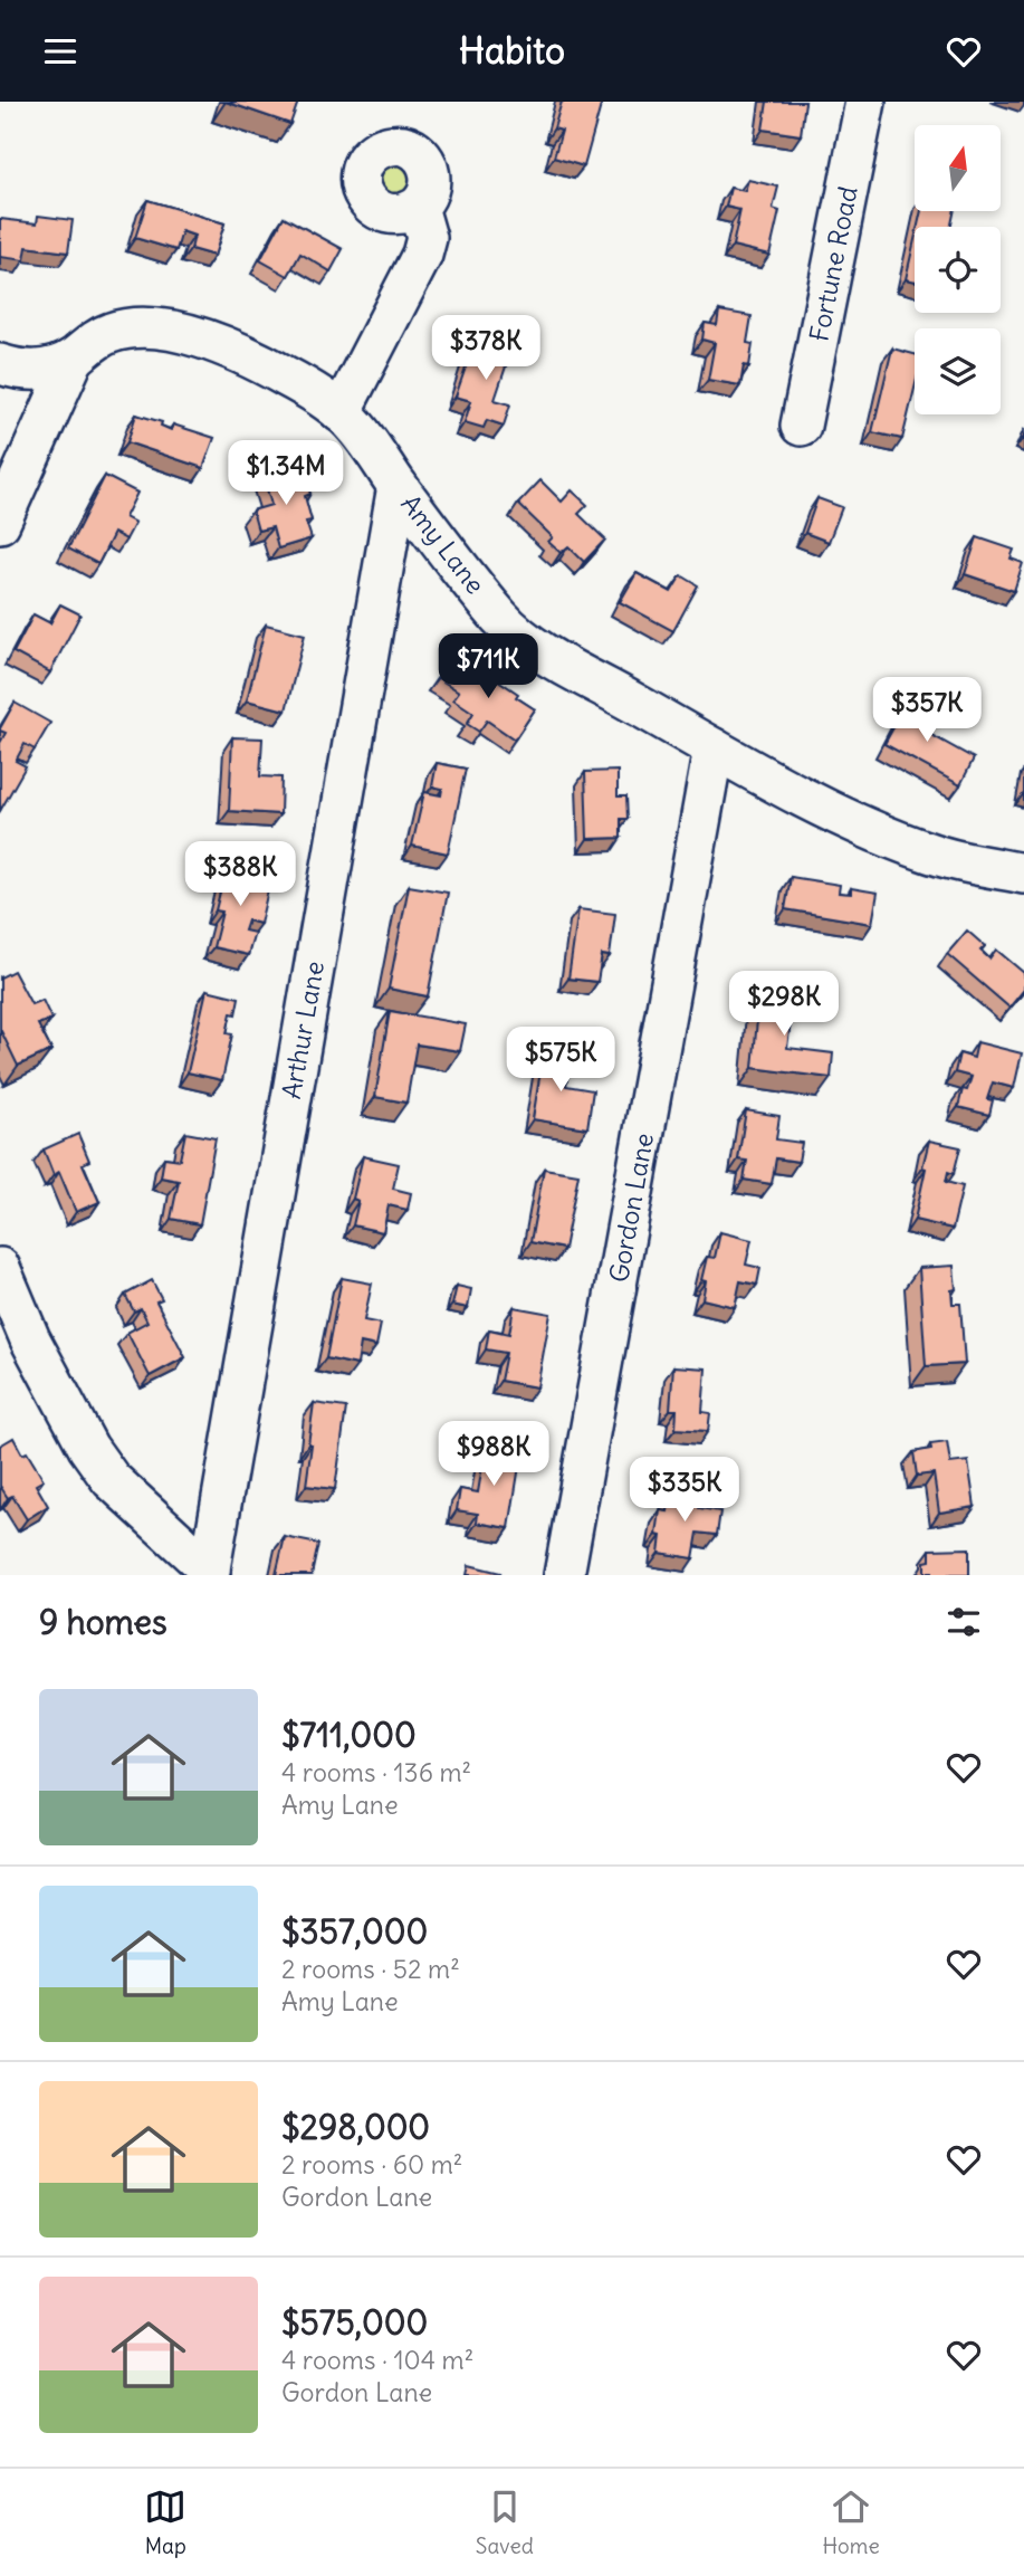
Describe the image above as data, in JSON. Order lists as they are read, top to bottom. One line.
{"streets":{"street":["Fortune Road","Amy Lane","Arthur Lane","Gordon Lane"]},"crossings":[["Amy Lane","Arthur Lane"],["Amy Lane","Gordon Lane"]],"north":"top","page":{"header":"Habito","price":["$378K","$1.34M","$711K","$357K","$388K","$298K","$575K","$988K","$335K"],"heading":"9 homes","list":[{"name":"$711,000","note":"4 rooms · 136 m² · Amy Lane"},{"name":"$357,000","note":"2 rooms · 52 m² · Amy Lane"},{"name":"$298,000","note":"2 rooms · 60 m² · Gordon Lane"},{"name":"$575,000","note":"4 rooms · 104 m² · Gordon Lane"}],"tabs":["Map","Saved","Home"]}}
